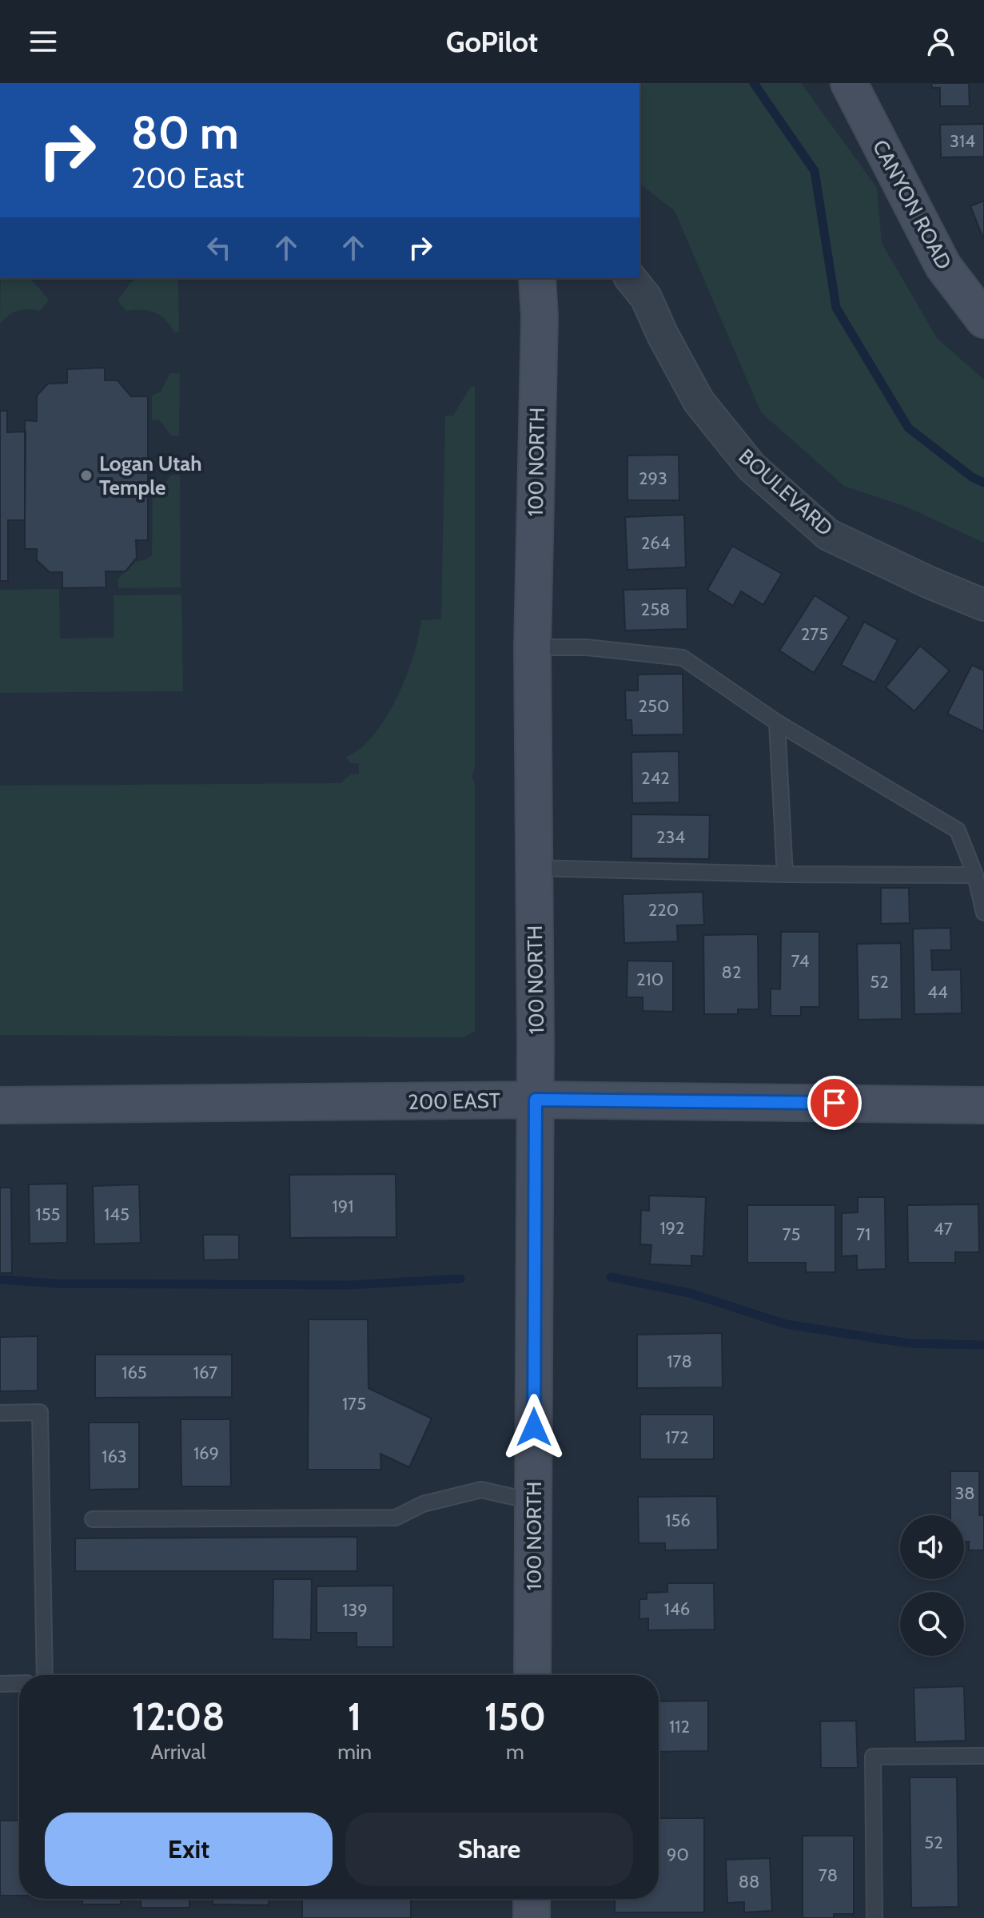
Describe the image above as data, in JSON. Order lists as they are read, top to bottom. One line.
{"streets":{"street":["CANYON ROAD","100 NORTH","BOULEVARD","200 EAST"]},"crossings":[["100 NORTH","200 EAST"]],"places":["Logan Utah Temple"],"house_numbers":["314","293","264","258","275","250","242","234","220","74","82","210","52","44","191","155","145","192","47","75","71","178","165","167","175","172","169","163","38","156","146","139","112","52","90","78","88"],"page":{"header":"GoPilot","turn":["80 m","200 East"],"eta":["12:08","Arrival","1","min","150","m"],"buttons":["Exit","Share"]}}
